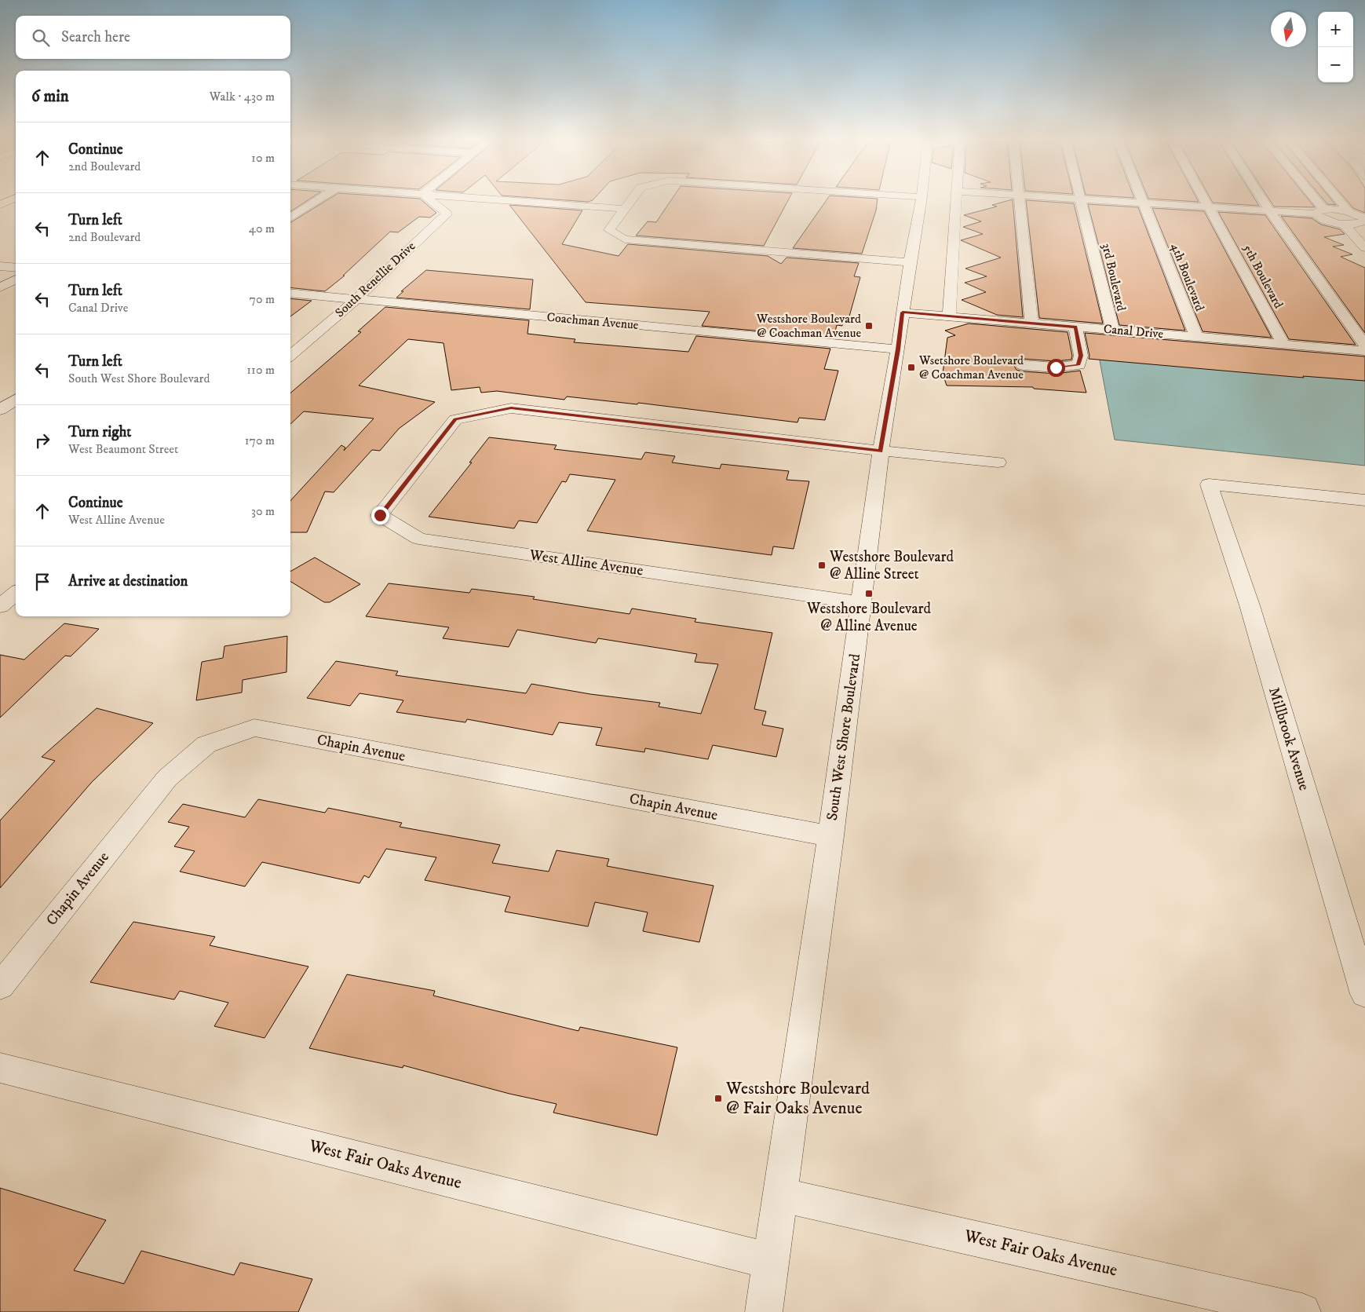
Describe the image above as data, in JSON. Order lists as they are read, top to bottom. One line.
{"streets":{"street":["5th Boulevard","3rd Boulevard","4th Boulevard","South Renellie Drive","Coachman Avenue","Canal Drive","West Alline Avenue","South West Shore Boulevard","Millbrook Avenue","Chapin Avenue","West Fair Oaks Avenue"]},"crossings":[["5th Boulevard","Canal Drive"],["3rd Boulevard","Canal Drive"],["4th Boulevard","Canal Drive"],["South Renellie Drive","Coachman Avenue"],["Coachman Avenue","South West Shore Boulevard"],["Canal Drive","South West Shore Boulevard"],["West Alline Avenue","South West Shore Boulevard"],["South West Shore Boulevard","Chapin Avenue"],["South West Shore Boulevard","West Fair Oaks Avenue"]],"places":{"transit":["Westshore Boulevard @ Coachman Avenue","Wsetshore Boulevard @ Coachman Avenue","Westshore Boulevard @ Alline Street","Westshore Boulevard @ Alline Avenue","Westshore Boulevard @ Fair Oaks Avenue"]},"north":"bottom","page":{"map_buttons":["+","−"],"search":"Search here","heading":["6 min","Walk · 430 m"],"list":[["Continue","2nd Boulevard","10 m"],["Turn left","2nd Boulevard","40 m"],["Turn left","Canal Drive","70 m"],["Turn left","South West Shore Boulevard","110 m"],["Turn right","West Beaumont Street","170 m"],["Continue","West Alline Avenue","30 m"],"Arrive at destination"]}}
